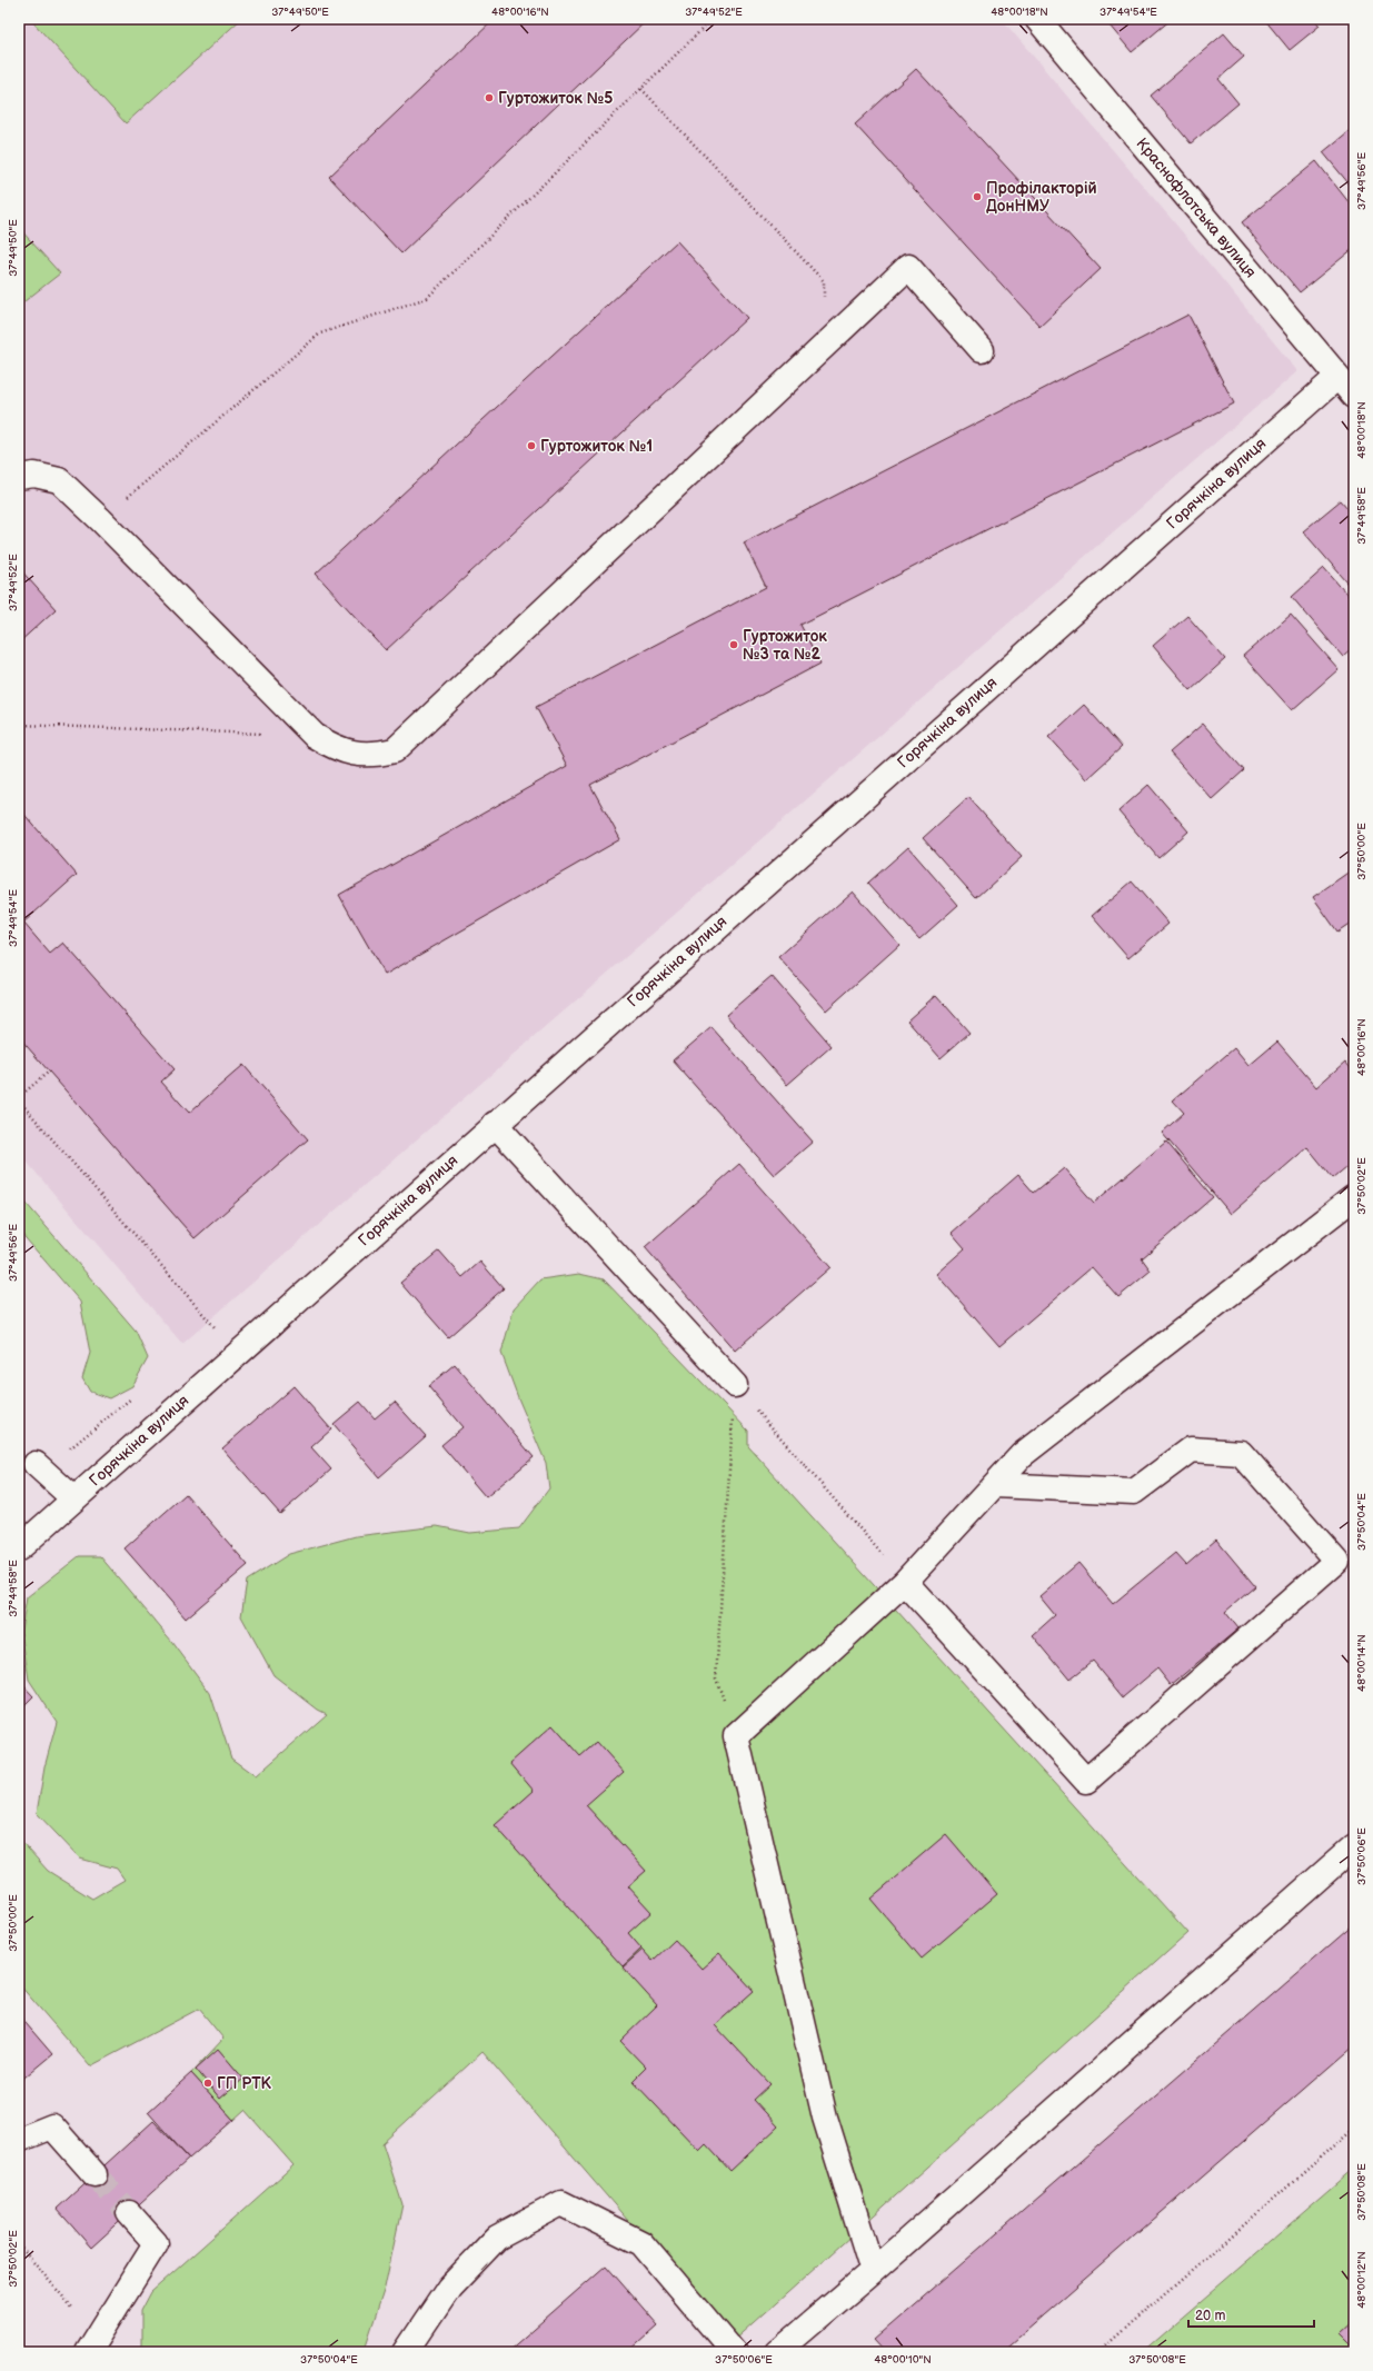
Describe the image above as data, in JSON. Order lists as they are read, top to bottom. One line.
{"streets":{"street":["Краснофлотська вулиця","Горячкіна вулиця"]},"crossings":[["Краснофлотська вулиця","Горячкіна вулиця"]],"places":["Гуртожиток №5","Профілакторій ДонНМУ","Гуртожиток №1","Гуртожиток №3 та №2","ГП РТК"],"scale_bar":"20 m","coordinates":["37°49'50\"E","48°00'16\"N","37°49'52\"E","48°00'18\"N","37°49'54\"E","37°49'56\"E","37°49'58\"E","37°50'00\"E","37°50'02\"E","37°50'04\"E","48°00'14\"N","37°50'06\"E","37°50'08\"E","48°00'12\"N","48°00'10\"N"]}
